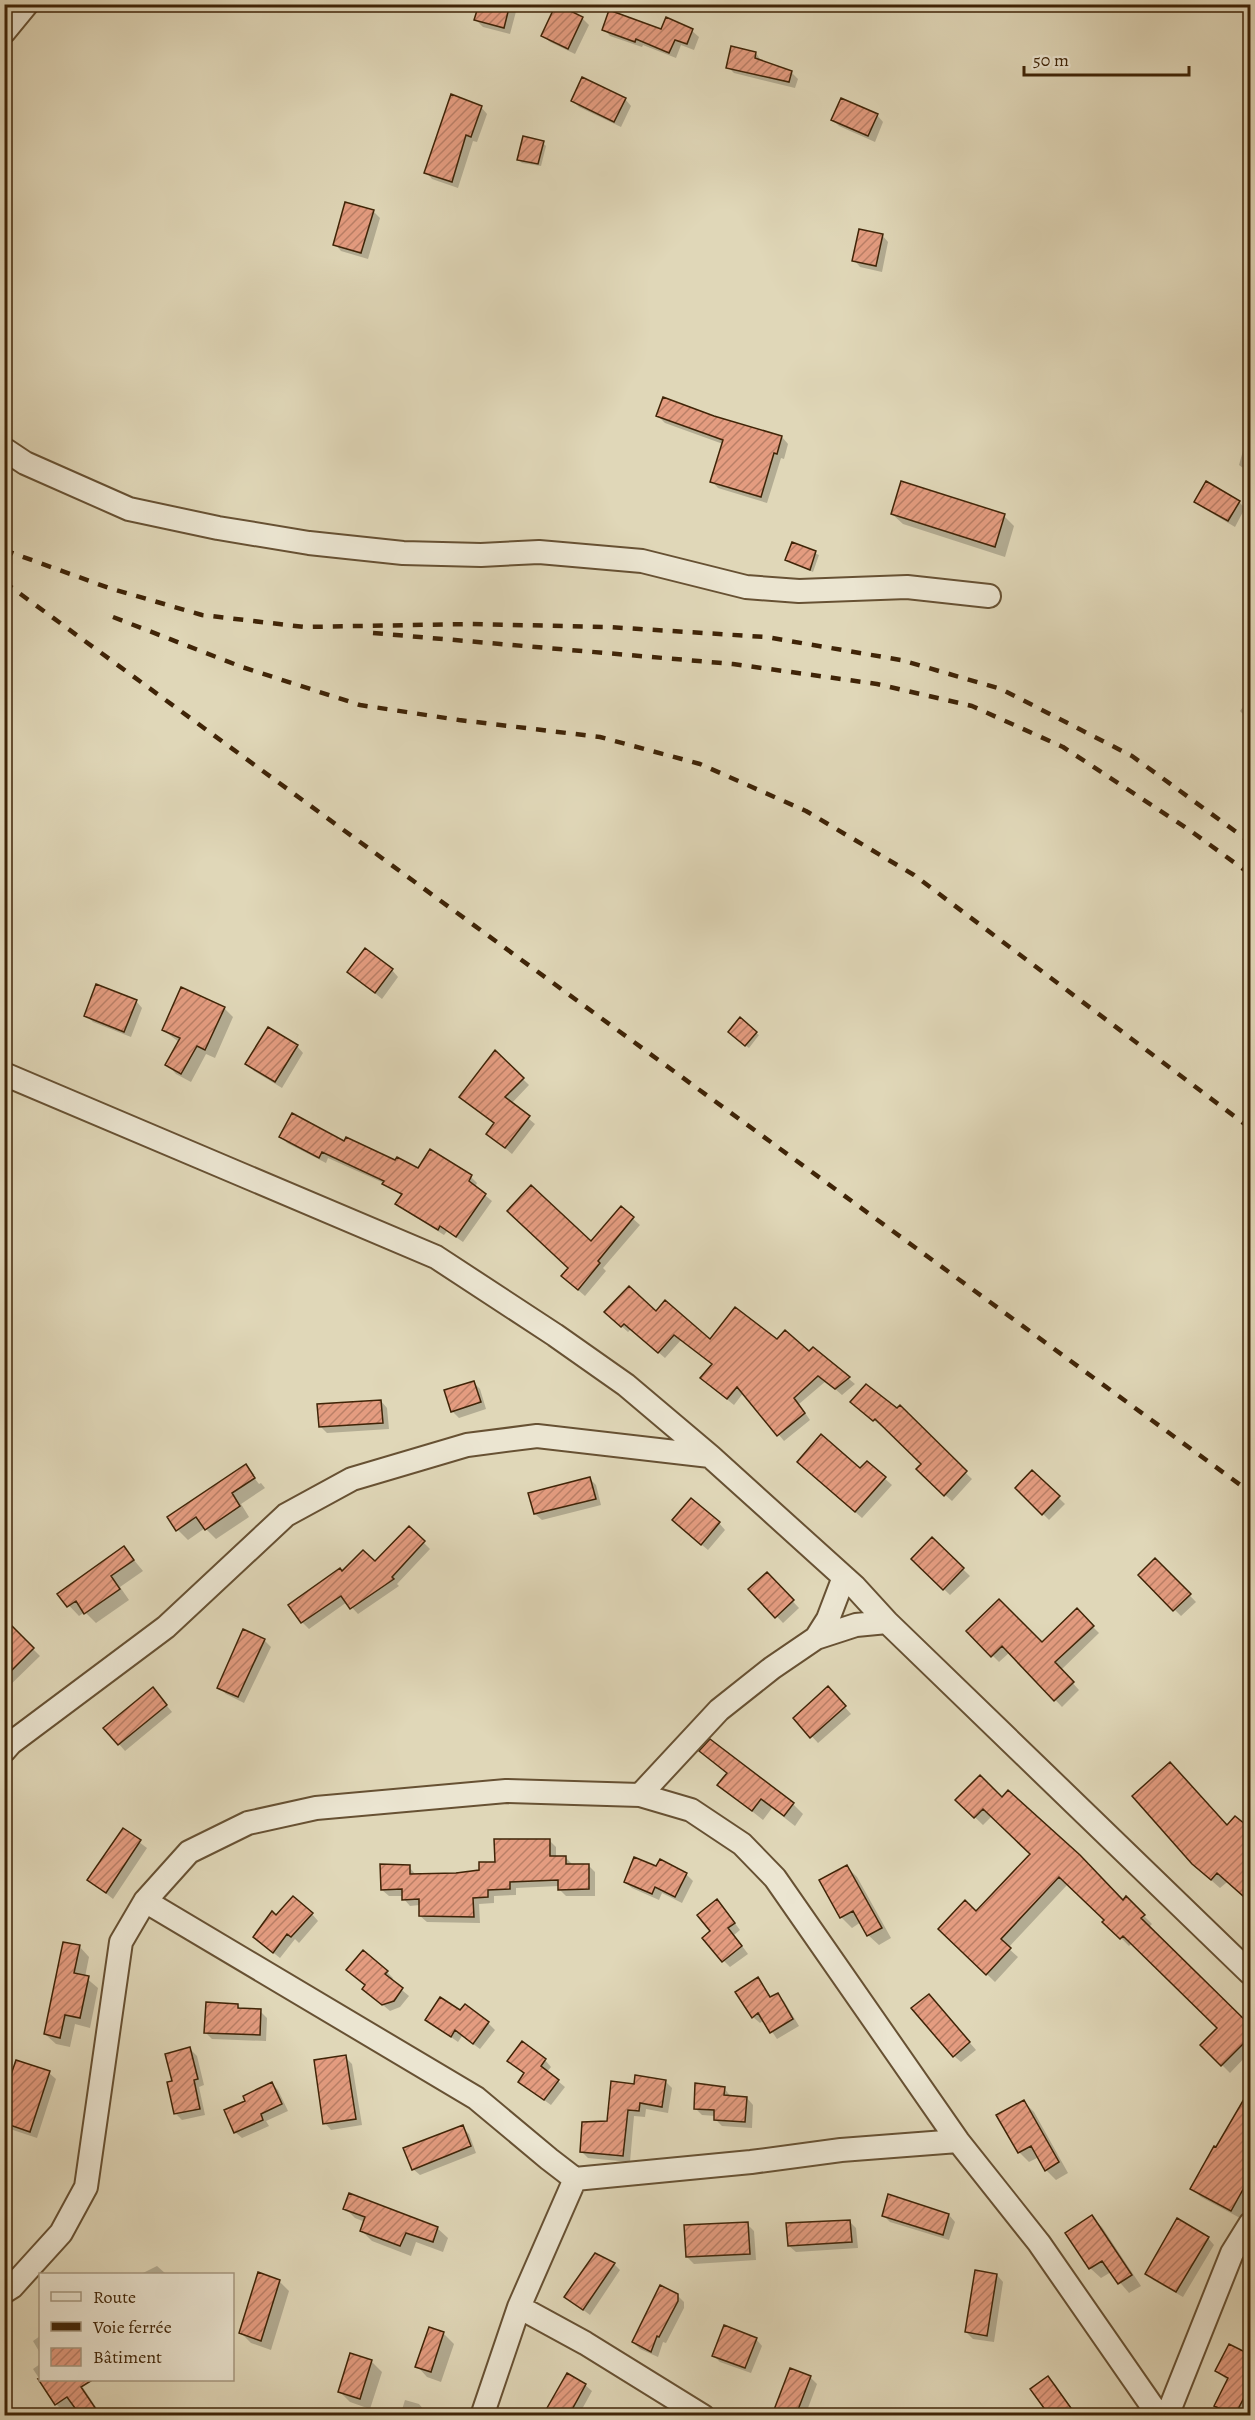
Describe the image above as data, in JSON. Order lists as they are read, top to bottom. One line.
{"legend":["Route","Voie ferrée","Bâtiment"],"scale_bar":"50 m"}
